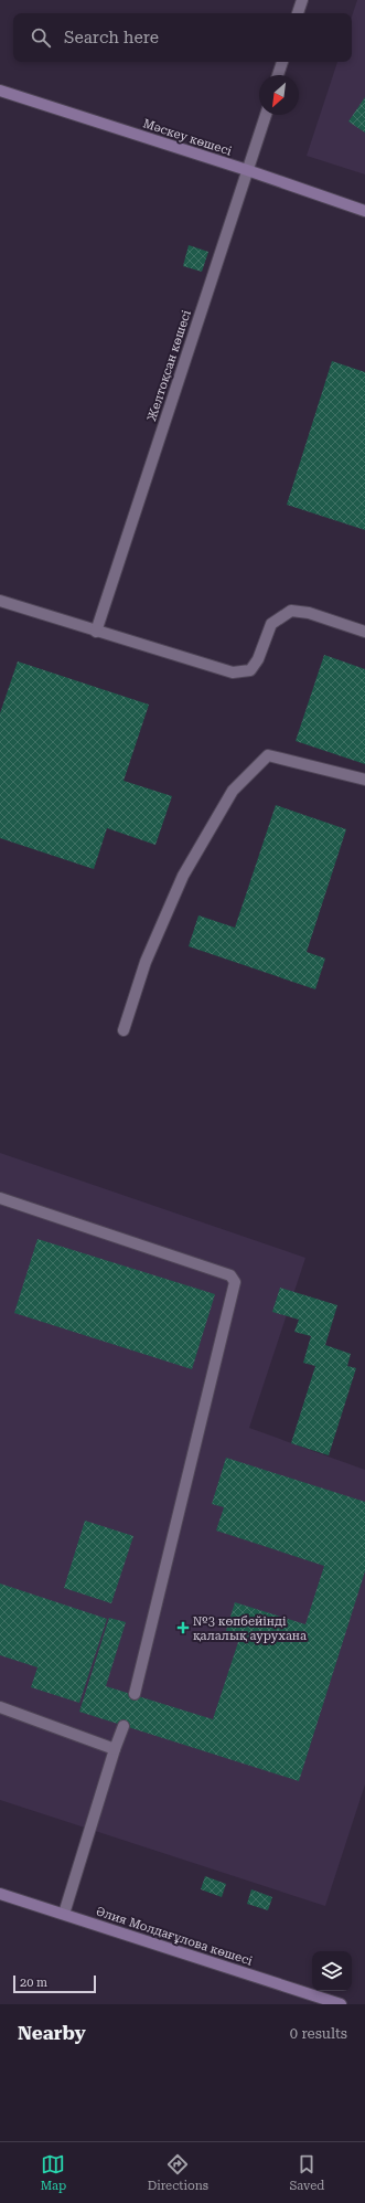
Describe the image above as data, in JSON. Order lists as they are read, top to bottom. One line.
{"streets":{"street":["Мәскеу көшесі","Желтоқсан көшесі","Әлия Молдағұлова көшесі"]},"crossings":[["Мәскеу көшесі","Желтоқсан көшесі"]],"places":{"health":["№3 көпбейінді қалалық аурухана"]},"scale_bar":"20 m","north":"bottom left","page":{"search":"Search here","scale":"20 m","heading":["Nearby","0 results"],"nav":["Map","Directions","Saved"]}}
